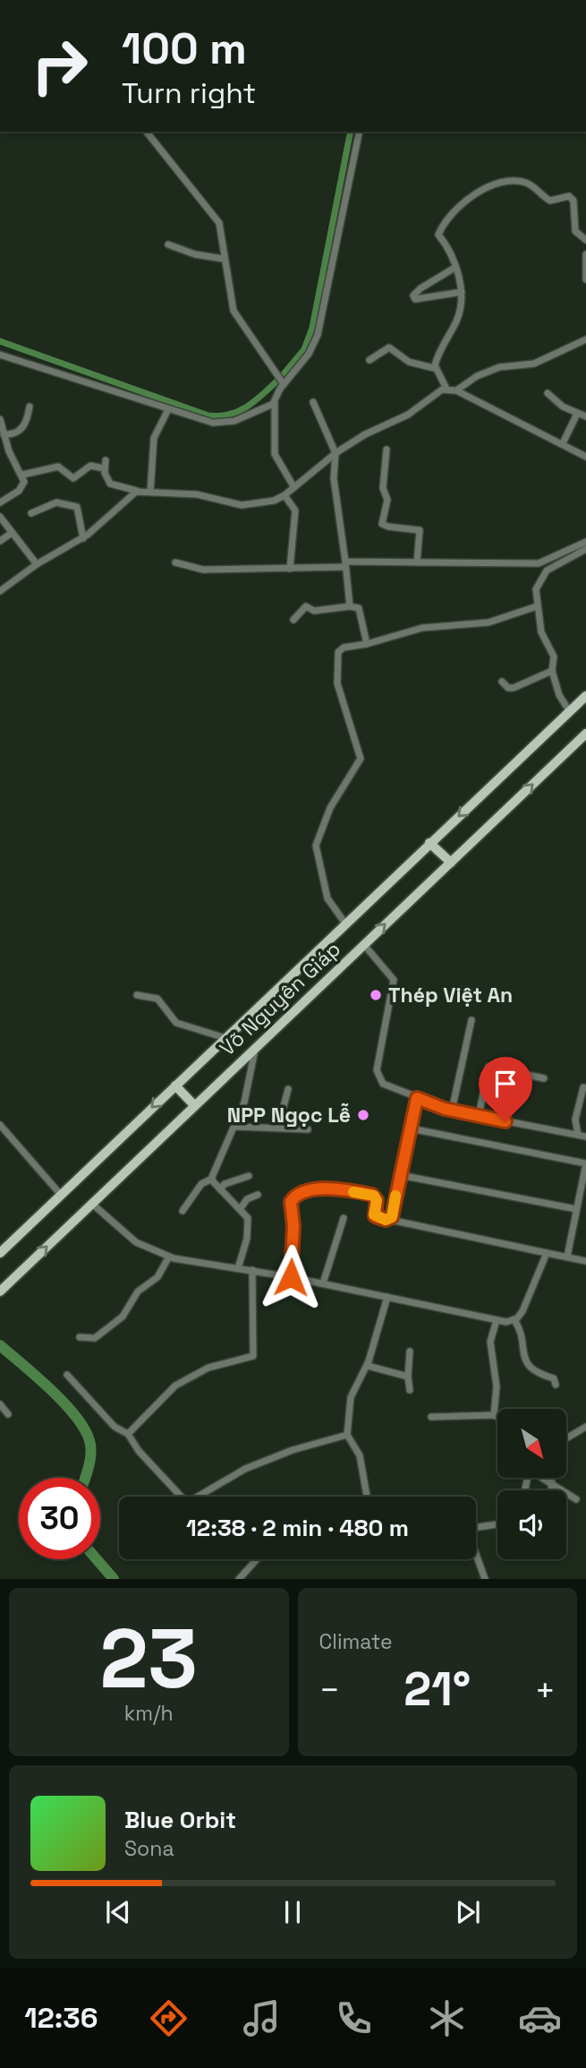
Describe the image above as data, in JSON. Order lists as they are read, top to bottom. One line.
{"streets":{"main road":["Võ Nguyên Giáp"]},"places":["Thép Việt An","NPP Ngọc Lễ"],"north":"bottom right","page":{"turn":["100 m","Turn right"],"limit":"30","trip":"12:38 · 2 min · 480 m","tile":[["23","km/h"],"Climate"],"heat":["−","21°","+"],"song":["Blue Orbit","Sona"],"tabs":"12:36"}}
